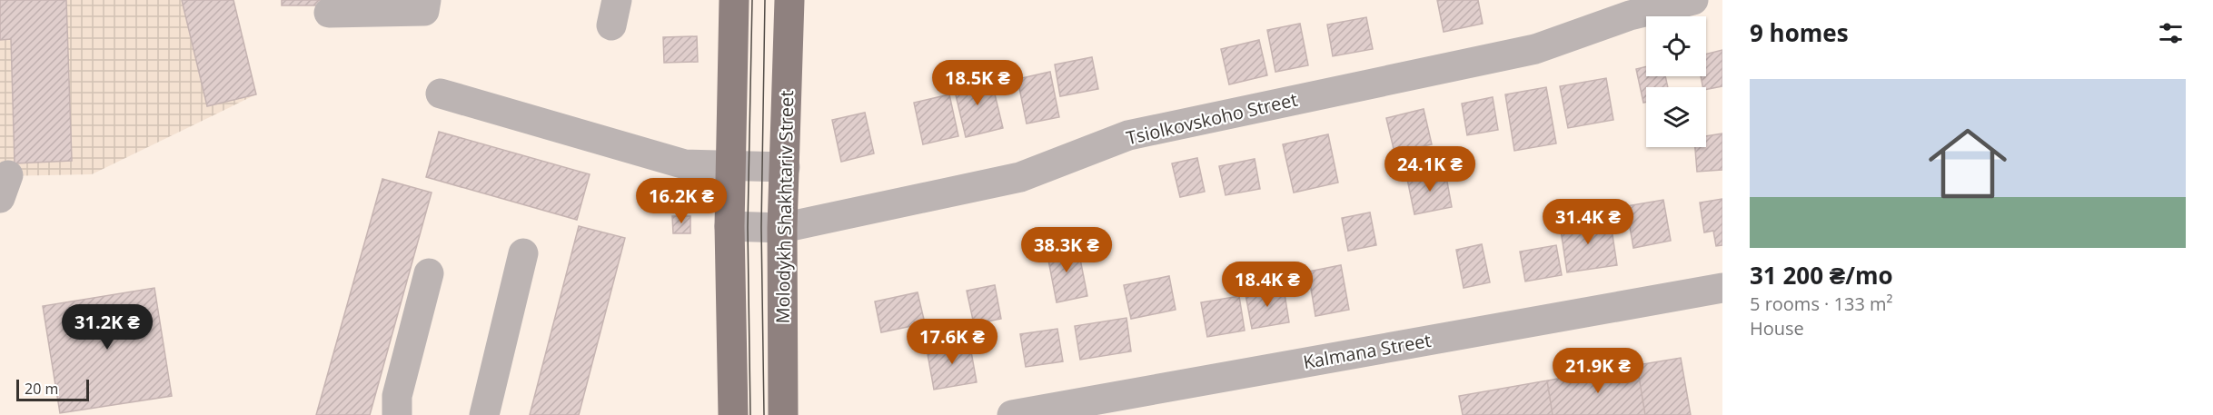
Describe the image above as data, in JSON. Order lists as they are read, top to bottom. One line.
{"streets":{"main road":["Molodykh Shakhtariv Street"],"street":["Tsiolkovskoho Street","Kalmana Street"]},"crossings":[["Tsiolkovskoho Street","Molodykh Shakhtariv Street"]],"scale_bar":"20 m","page":{"heading":"9 homes","price":["18.5K ₴","24.1K ₴","16.2K ₴","31.4K ₴","38.3K ₴","18.4K ₴","31.2K ₴","17.6K ₴","21.9K ₴"],"list":[{"name":"31 200 ₴/mo","note":"5 rooms · 133 m² · House"}],"scale":"20 m"}}
